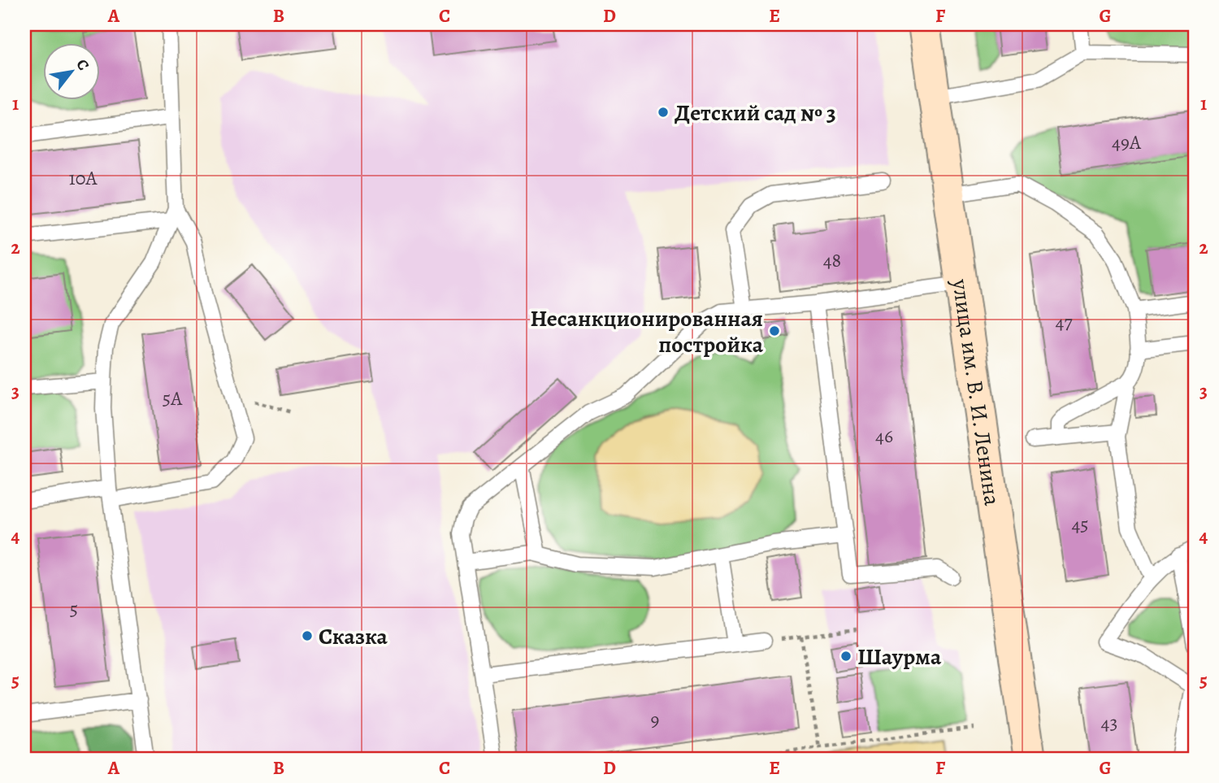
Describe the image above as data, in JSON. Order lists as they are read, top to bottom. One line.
{"streets":{"main road":["улица им. В. И. Ленина"]},"places":["Детский сад № 3","Несанкционированная постройка","Сказка","Шаурма"],"house_numbers":["49А","10А","48","47","5А","46","45","5","9","43"],"north":"top right","grid":{"columns":["A","B","C","D","E","F","G"],"rows":["1","2","3","4","5"]}}
